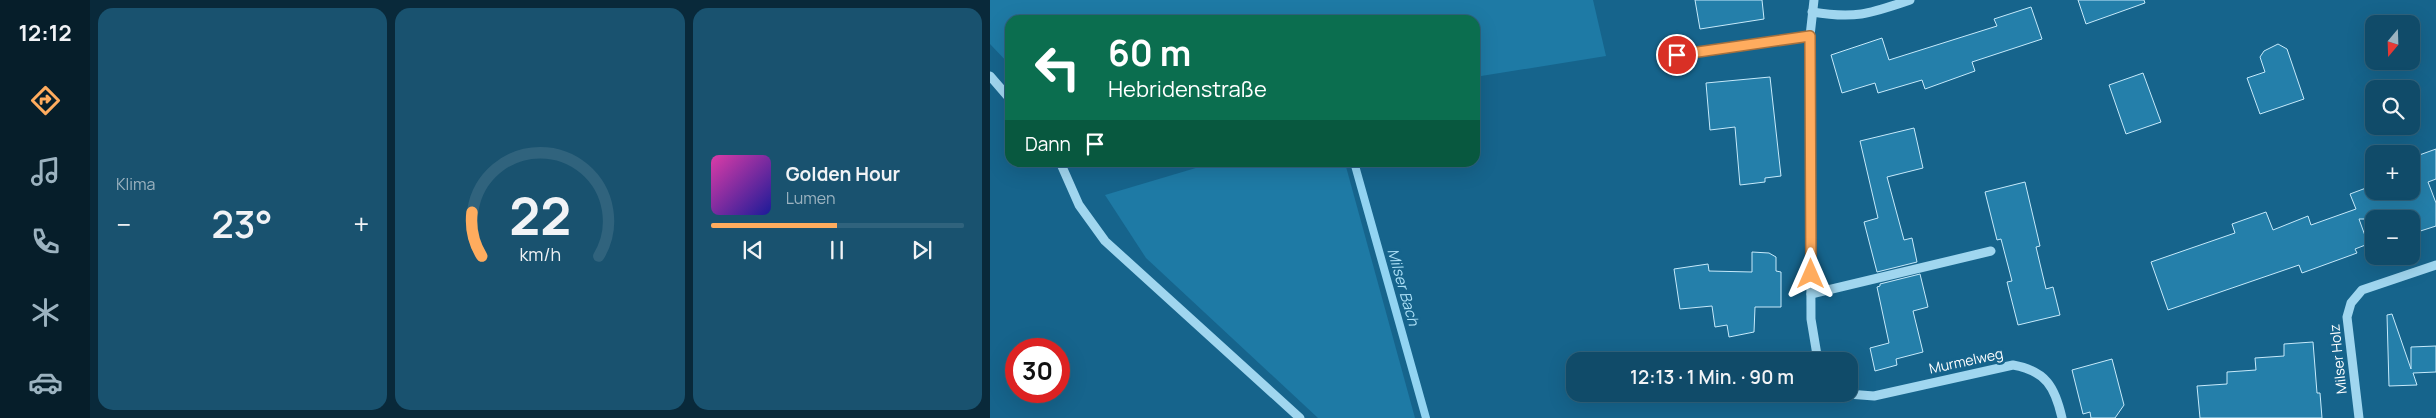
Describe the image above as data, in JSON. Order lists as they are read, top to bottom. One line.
{"streets":{"street":["Milser Holz","Murmelweg"]},"water":["Milser Bach"],"north":"bottom","page":{"tabs":"12:12","tile":"Klima","map_buttons":["+","−"],"turn":["60 m","Hebridenstraße"],"then":"Dann","song":["Golden Hour","Lumen"],"heat":["−","23°","+"],"limit":"30","trip":"12:13 · 1 Min. · 90 m","gauge":["22","km/h"]}}
